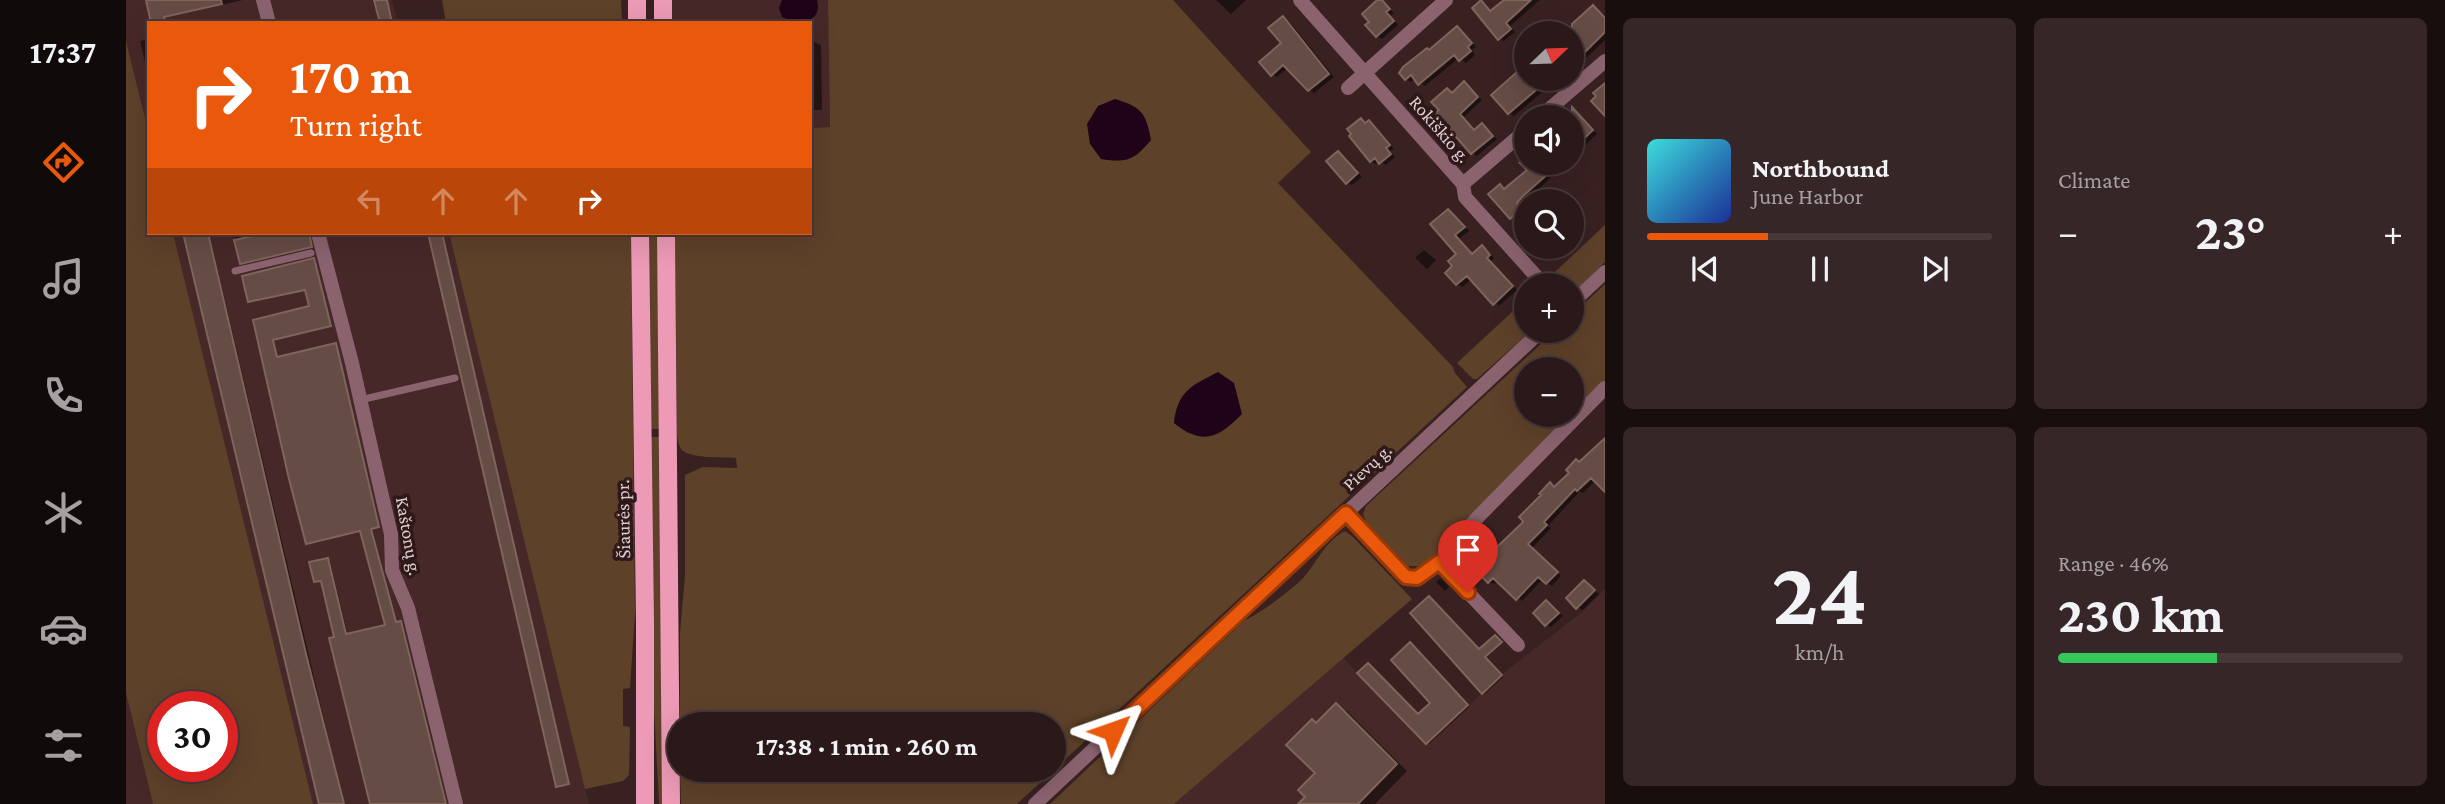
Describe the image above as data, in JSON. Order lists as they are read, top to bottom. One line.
{"streets":{"main road":["Šiaurės pr."],"street":["Rokiškio g.","Pievų g.","Kaštonų g."]},"north":"top right","page":{"tabs":"17:37","tile":["Climate",["24","km/h"],["Range · 46%","230 km"]],"map_buttons":["+","−"],"turn":["170 m","Turn right"],"song":["Northbound","June Harbor"],"heat":["−","23°","+"],"limit":"30","trip":"17:38 · 1 min · 260 m"}}
